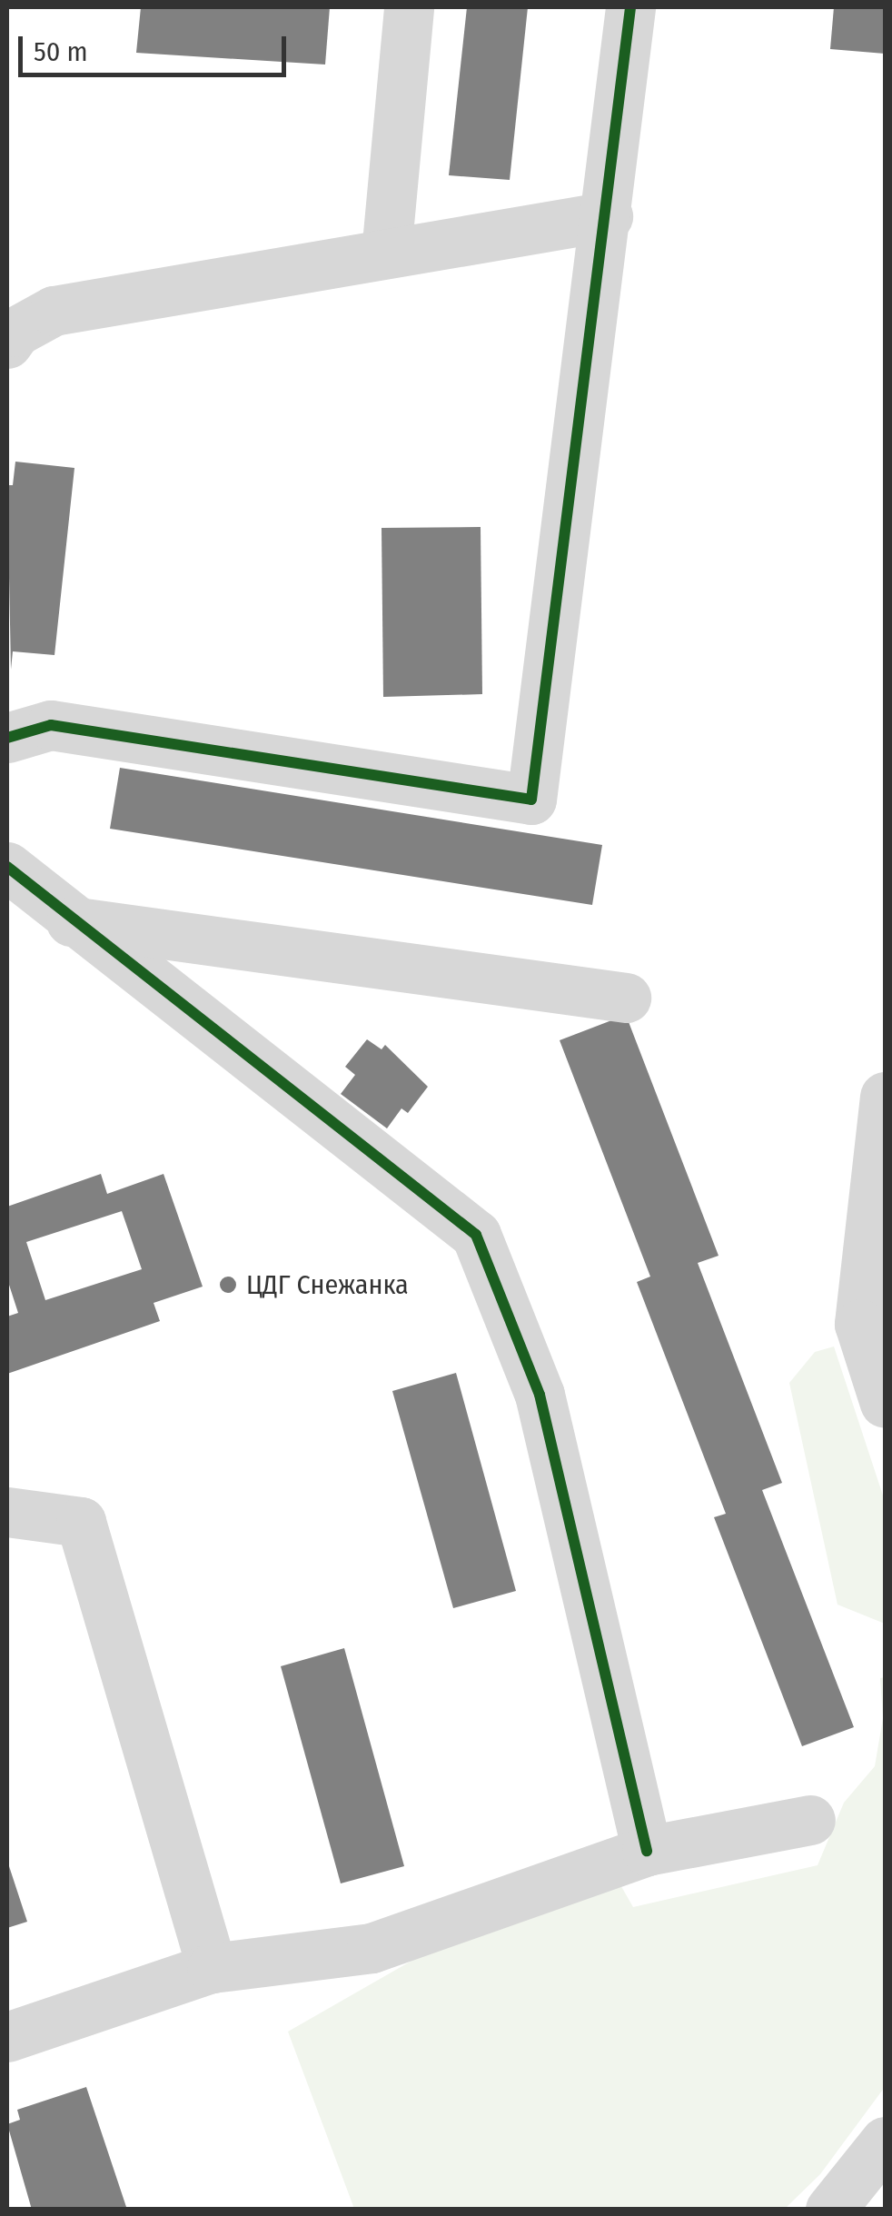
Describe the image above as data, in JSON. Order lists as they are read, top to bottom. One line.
{"places":["ЦДГ Снежанка"],"scale_bar":"50 m"}
